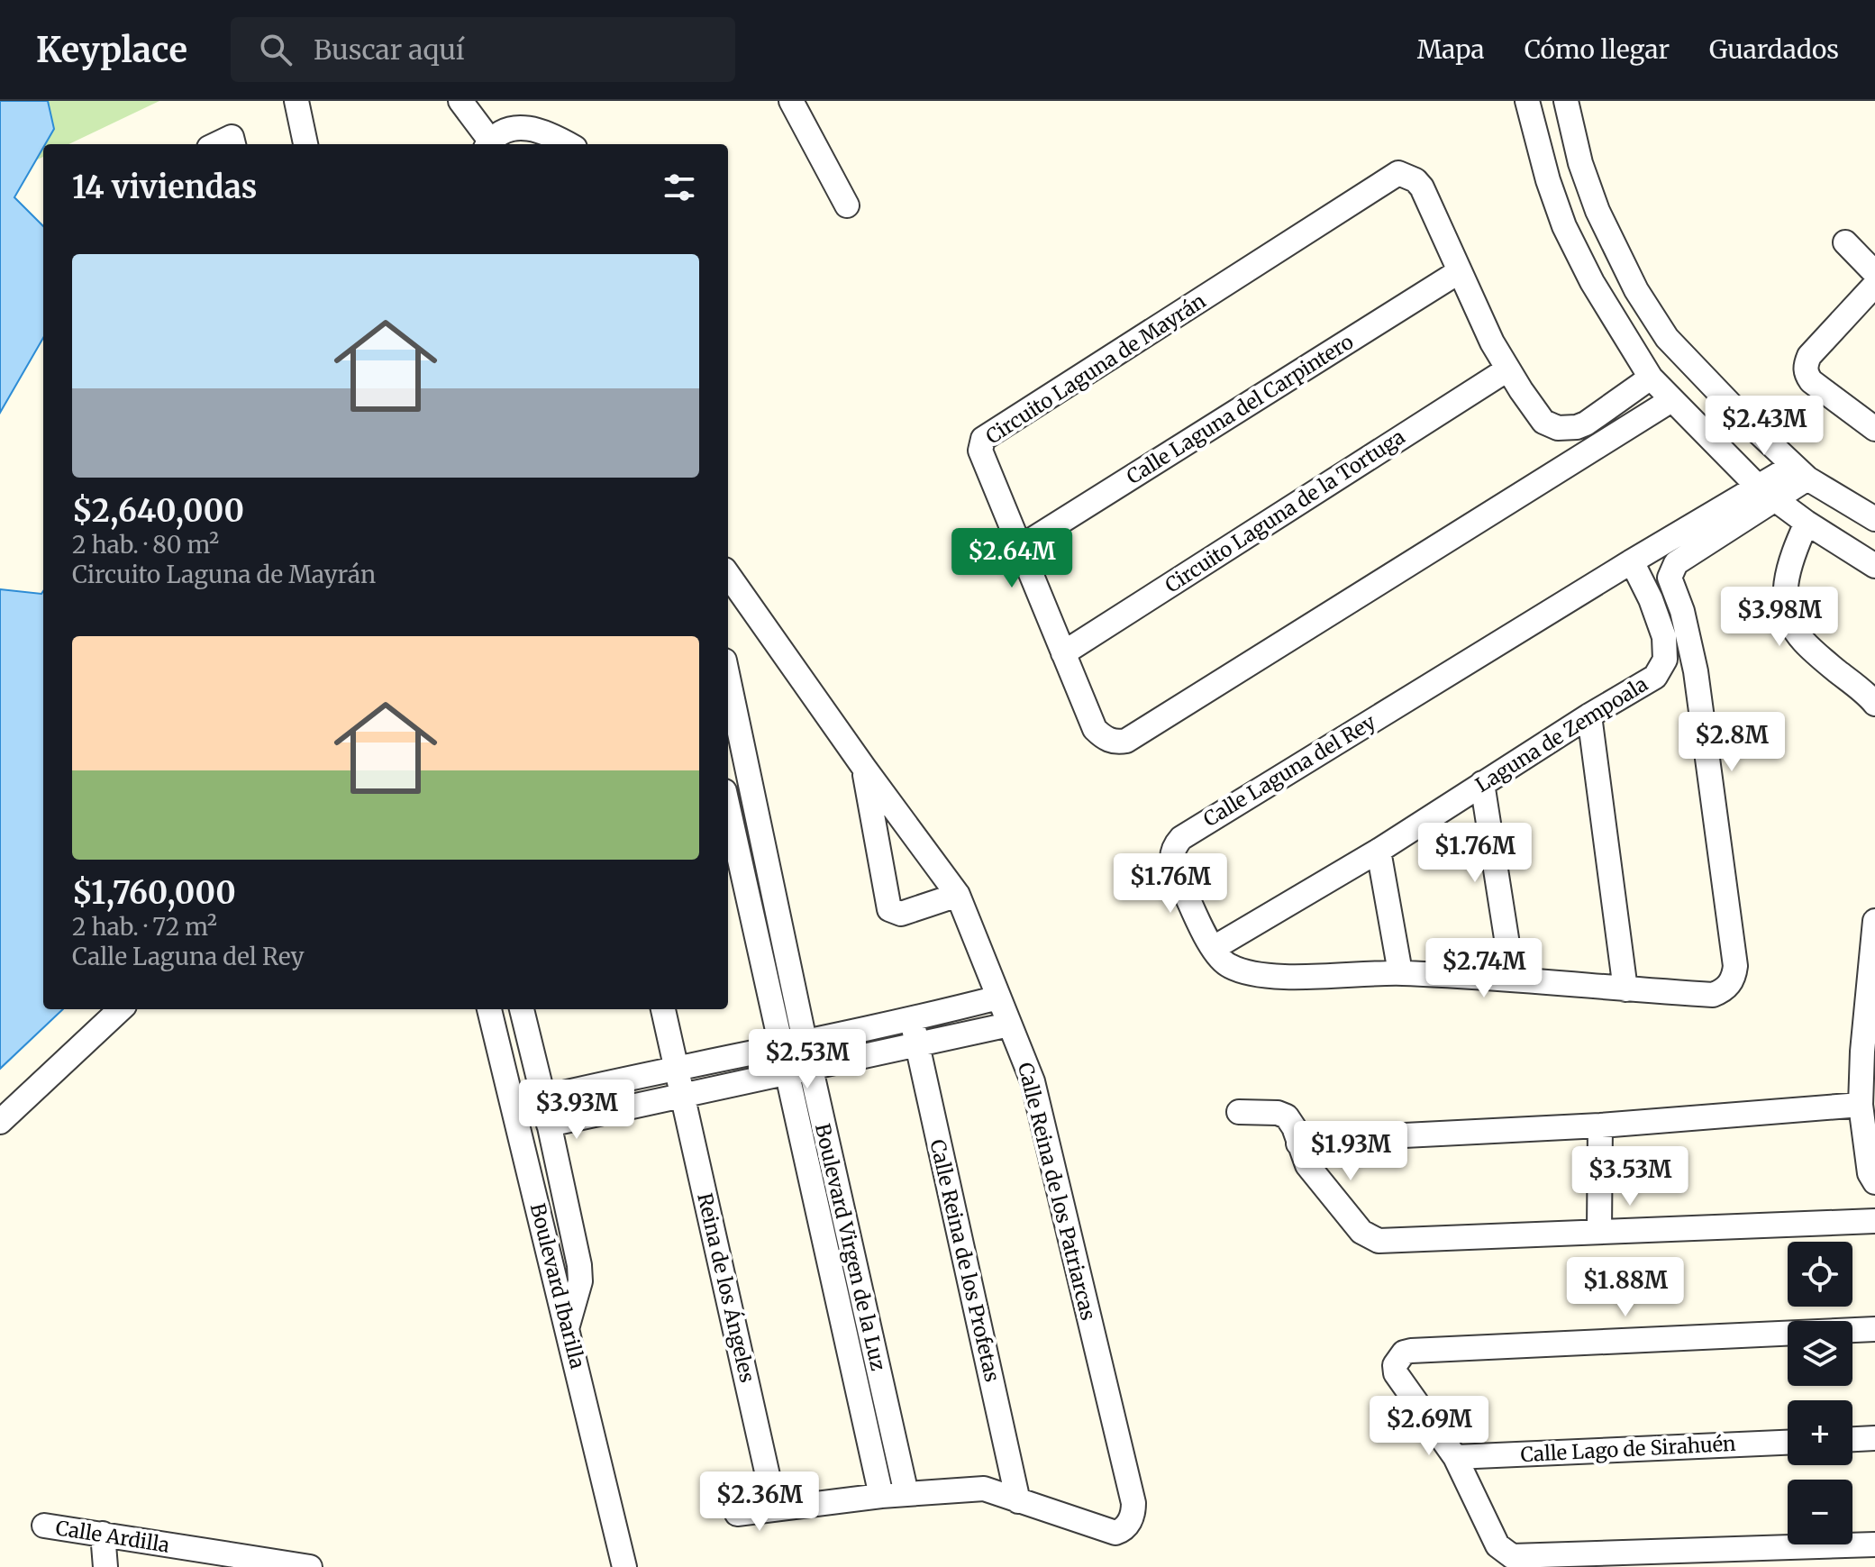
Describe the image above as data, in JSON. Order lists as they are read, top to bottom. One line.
{"streets":{"street":["Circuito Laguna de Mayrán","Calle Laguna del Carpintero","Circuito Laguna de la Tortuga","Laguna de Zempoala","Calle Laguna del Rey","Calle Reina de los Patriarcas","Boulevard Virgen de la Luz","Calle Reina de los Profetas","Boulevard Ibarilla","Reina de los Ángeles","Calle Lago de Sirahuén","Calle Ardilla"]},"crossings":[["Circuito Laguna de Mayrán","Calle Laguna del Carpintero"],["Circuito Laguna de Mayrán","Circuito Laguna de la Tortuga"],["Laguna de Zempoala","Calle Laguna del Rey"],["Calle Reina de los Patriarcas","Calle Reina de los Profetas"]],"page":{"header":"Keyplace","search":"Buscar aquí","nav":["Mapa","Cómo llegar","Guardados"],"heading":"14 viviendas","list":[{"name":"$2,640,000","note":"2 hab. · 80 m² · Circuito Laguna de Mayrán"},{"name":"$1,760,000","note":"2 hab. · 72 m² · Calle Laguna del Rey"}],"price":["$2.43M","$2.64M","$3.98M","$2.8M","$1.76M","$1.76M","$2.74M","$2.53M","$3.93M","$1.93M","$3.53M","$1.88M","$2.69M","$2.36M"],"map_buttons":["+","−"]}}
